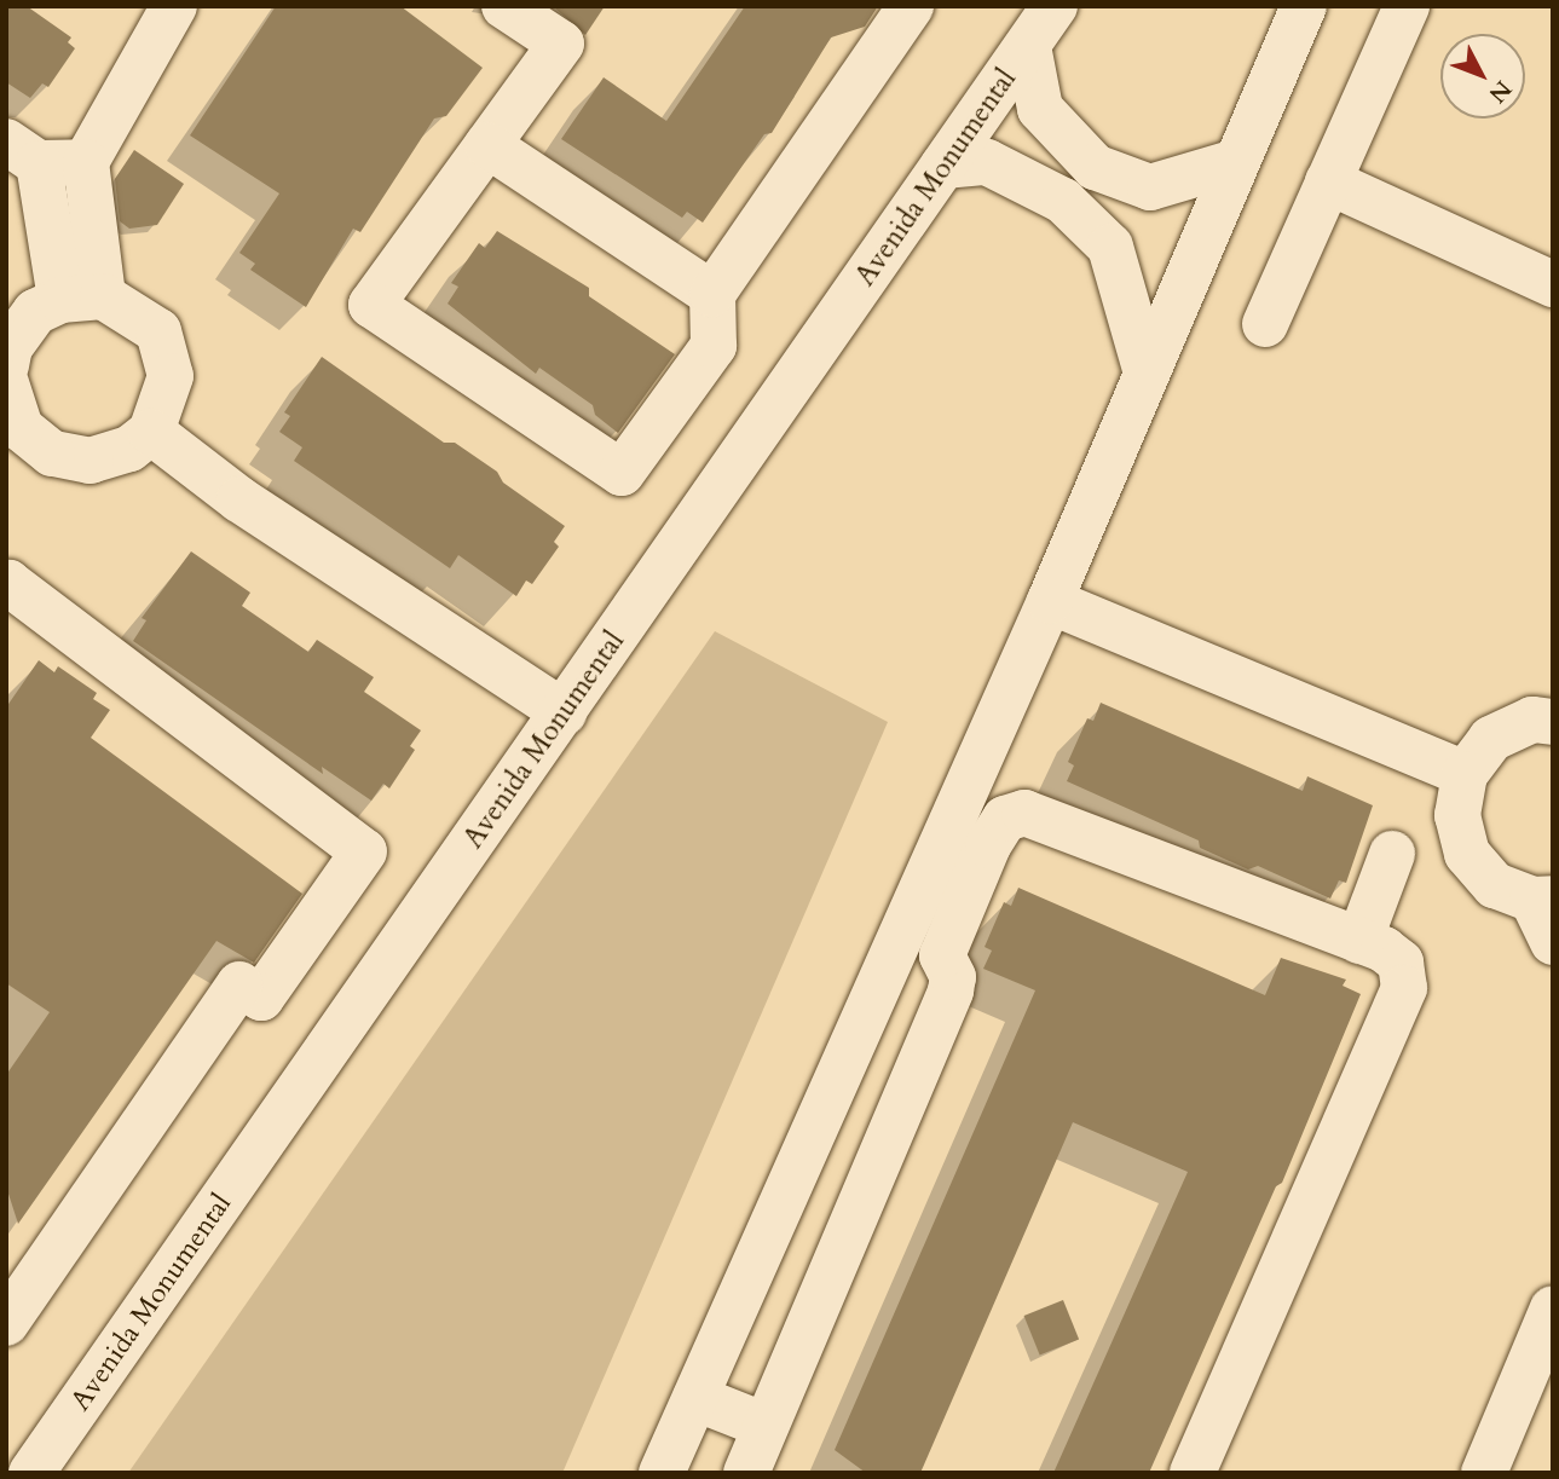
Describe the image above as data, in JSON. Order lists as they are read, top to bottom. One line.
{"streets":{"street":["Avenida Monumental"]},"north":"bottom right"}
